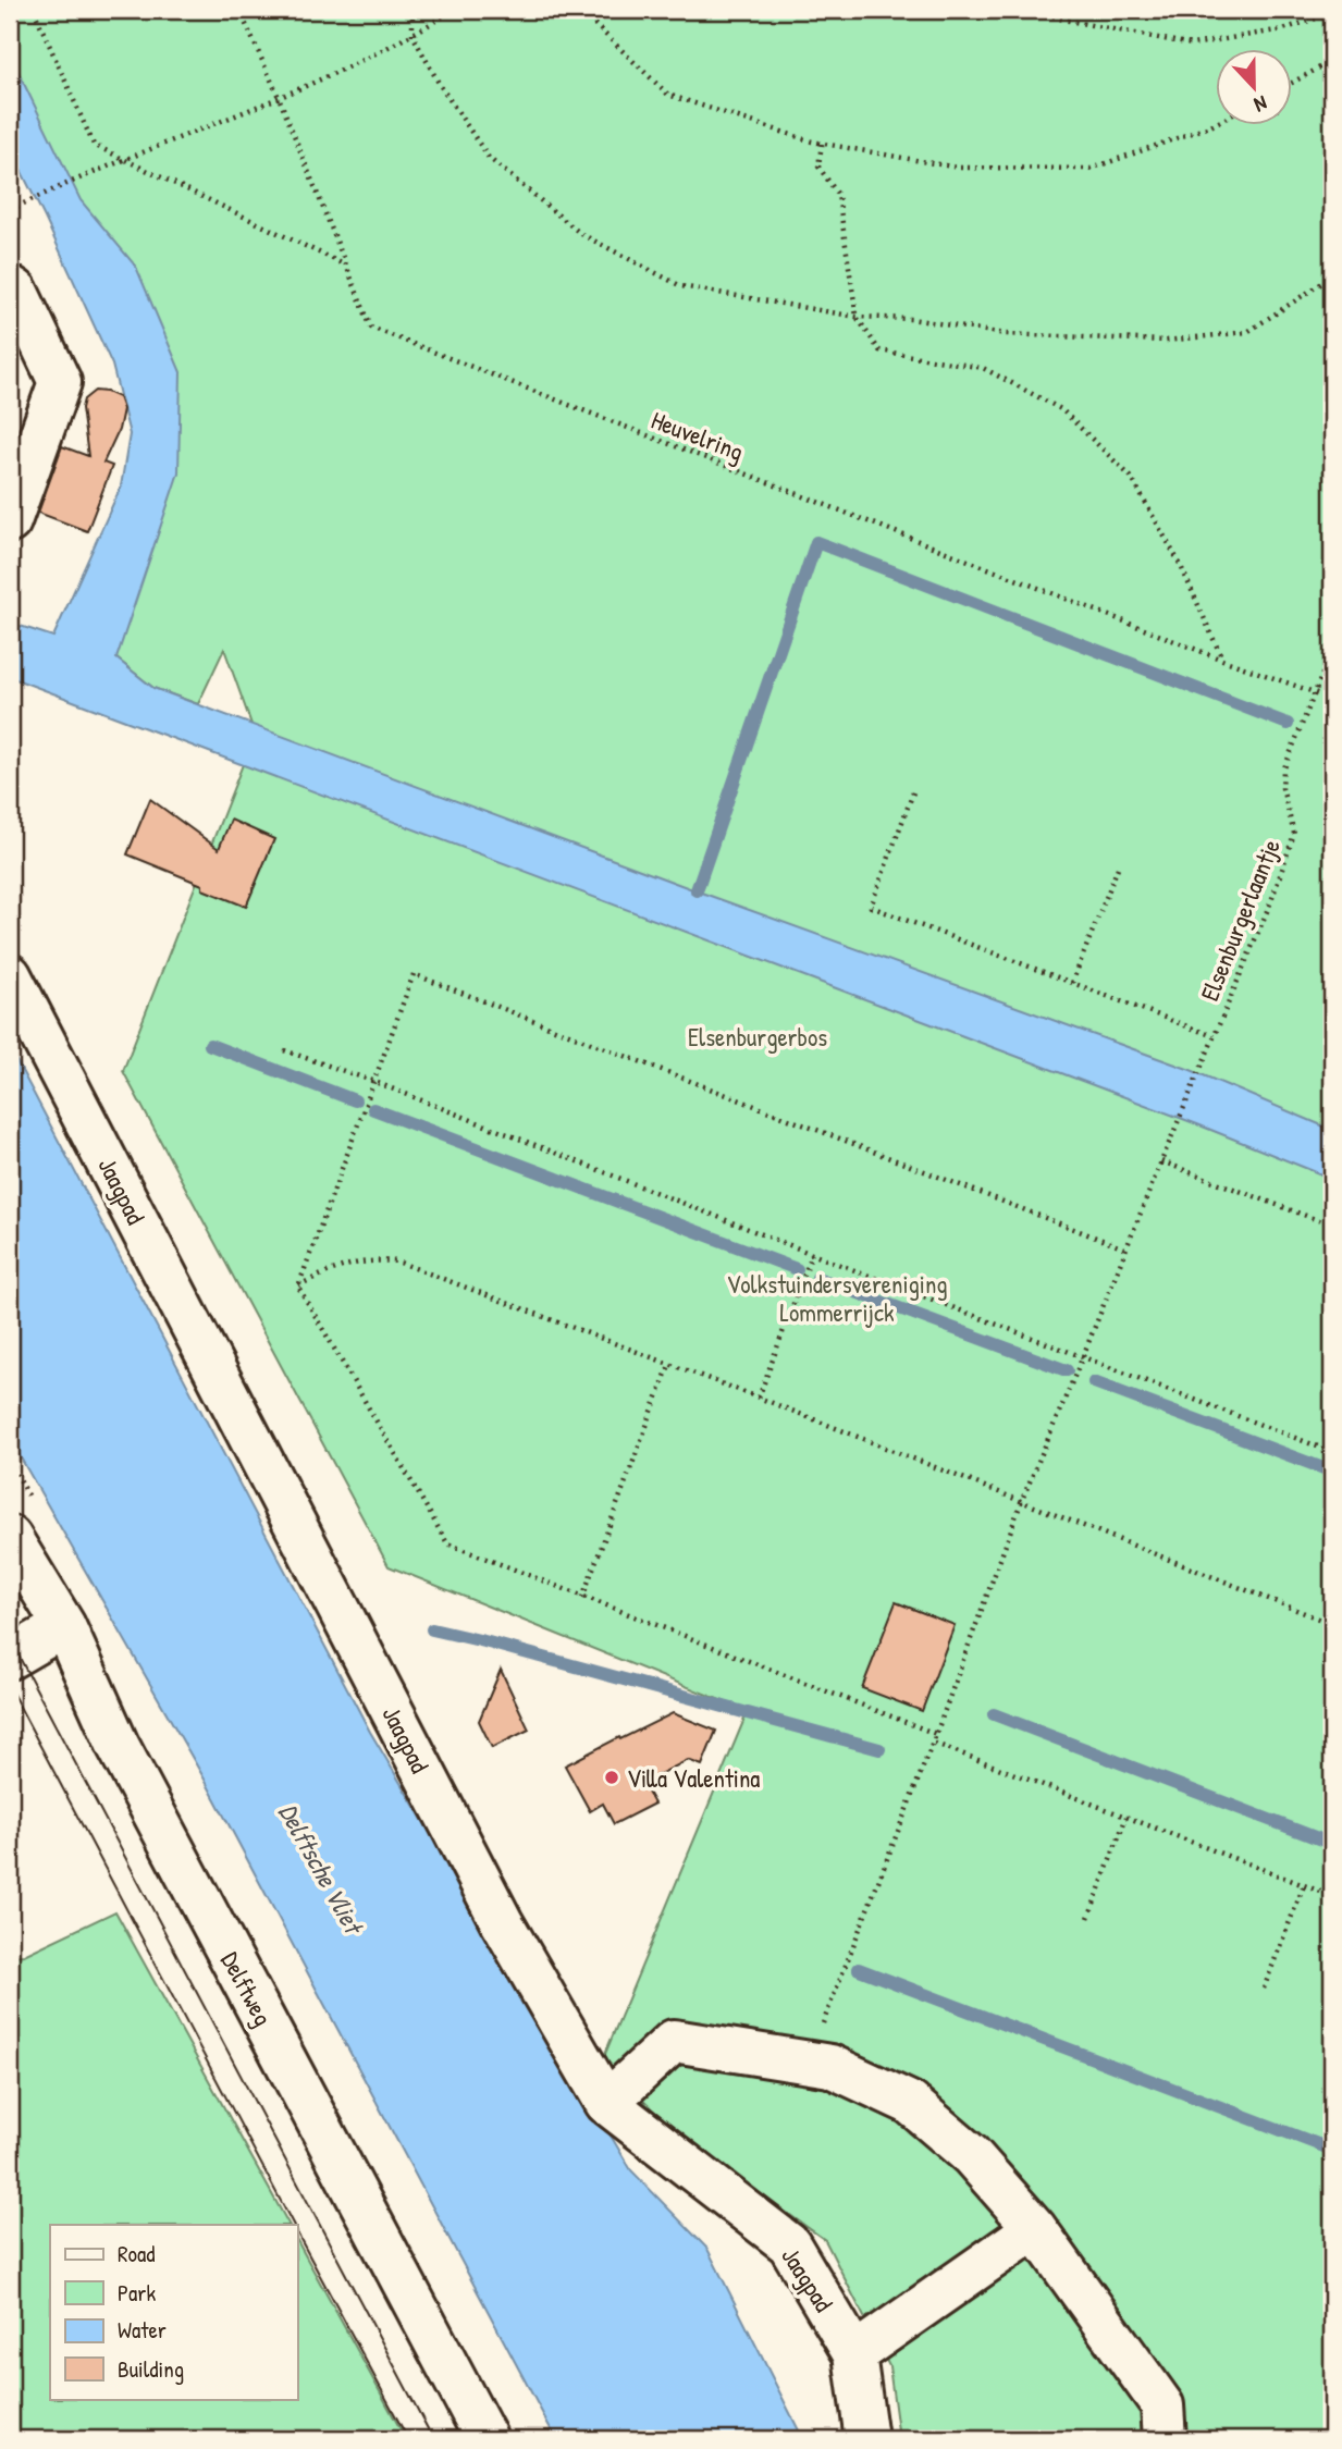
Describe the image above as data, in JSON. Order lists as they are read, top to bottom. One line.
{"streets":{"street":["Jaagpad","Delftweg"],"path":["Heuvelring","Elsenburgerlaantje"]},"crossings":[["Heuvelring","Elsenburgerlaantje"]],"water":["Delftsche Vliet"],"parks":["Elsenburgerbos","Volkstuindersvereniging Lommerrijck"],"places":["Villa Valentina"],"legend":["Road","Park","Water","Building"],"north":"bottom"}
